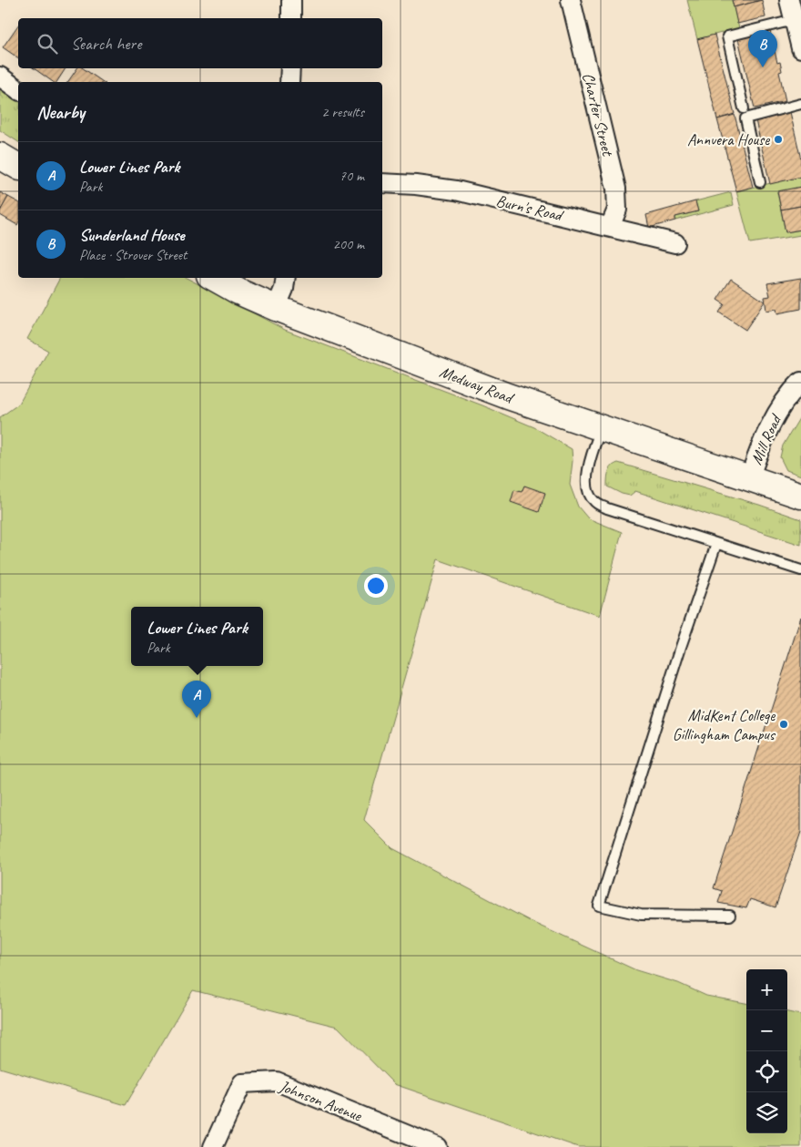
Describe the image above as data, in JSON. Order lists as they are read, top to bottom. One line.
{"streets":{"main road":["Medway Road"],"street":["Charter Street","Burn's Road","Mill Road","Johnson Avenue"]},"crossings":[["Charter Street","Burn's Road"],["Medway Road","Mill Road"]],"places":["Annvera House","MidKent College Gillingham Campus"],"page":{"search":"Search here","pins":["B","A"],"heading":["Nearby","2 results"],"list":[{"mark":"A","name":"Lower Lines Park","note":"Park","value":"70 m"},{"mark":"B","name":"Sunderland House","note":"Place · Strover Street","value":"200 m"}],"popup":["Lower Lines Park","Park"],"map_buttons":["+","−"]}}
